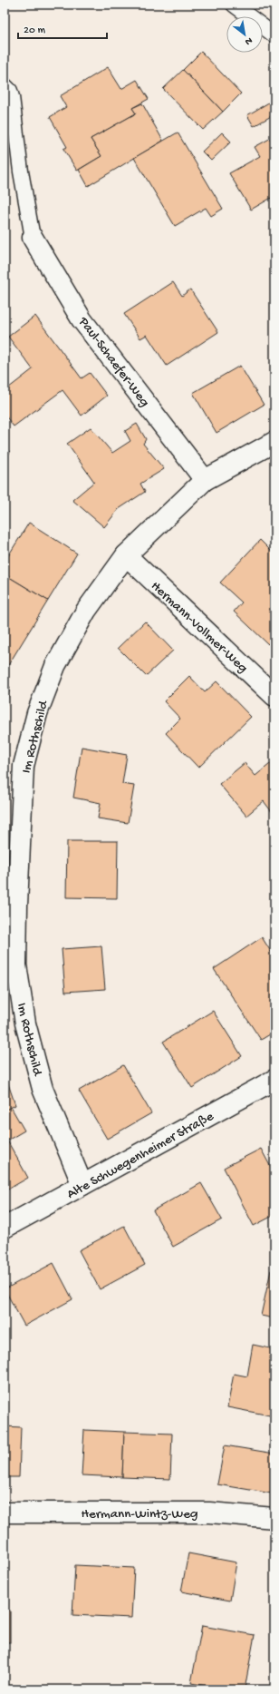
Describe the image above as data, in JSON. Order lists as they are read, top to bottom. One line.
{"streets":{"street":["Paul-Schaefer-Weg","Hermann-Vollmer-Weg","Im Rothschild","Alte Schwegenheimer Straße","Hermann-Wintz-Weg"]},"crossings":[["Paul-Schaefer-Weg","Im Rothschild"],["Hermann-Vollmer-Weg","Im Rothschild"],["Im Rothschild","Alte Schwegenheimer Straße"]],"scale_bar":"20 m","north":"bottom right"}
